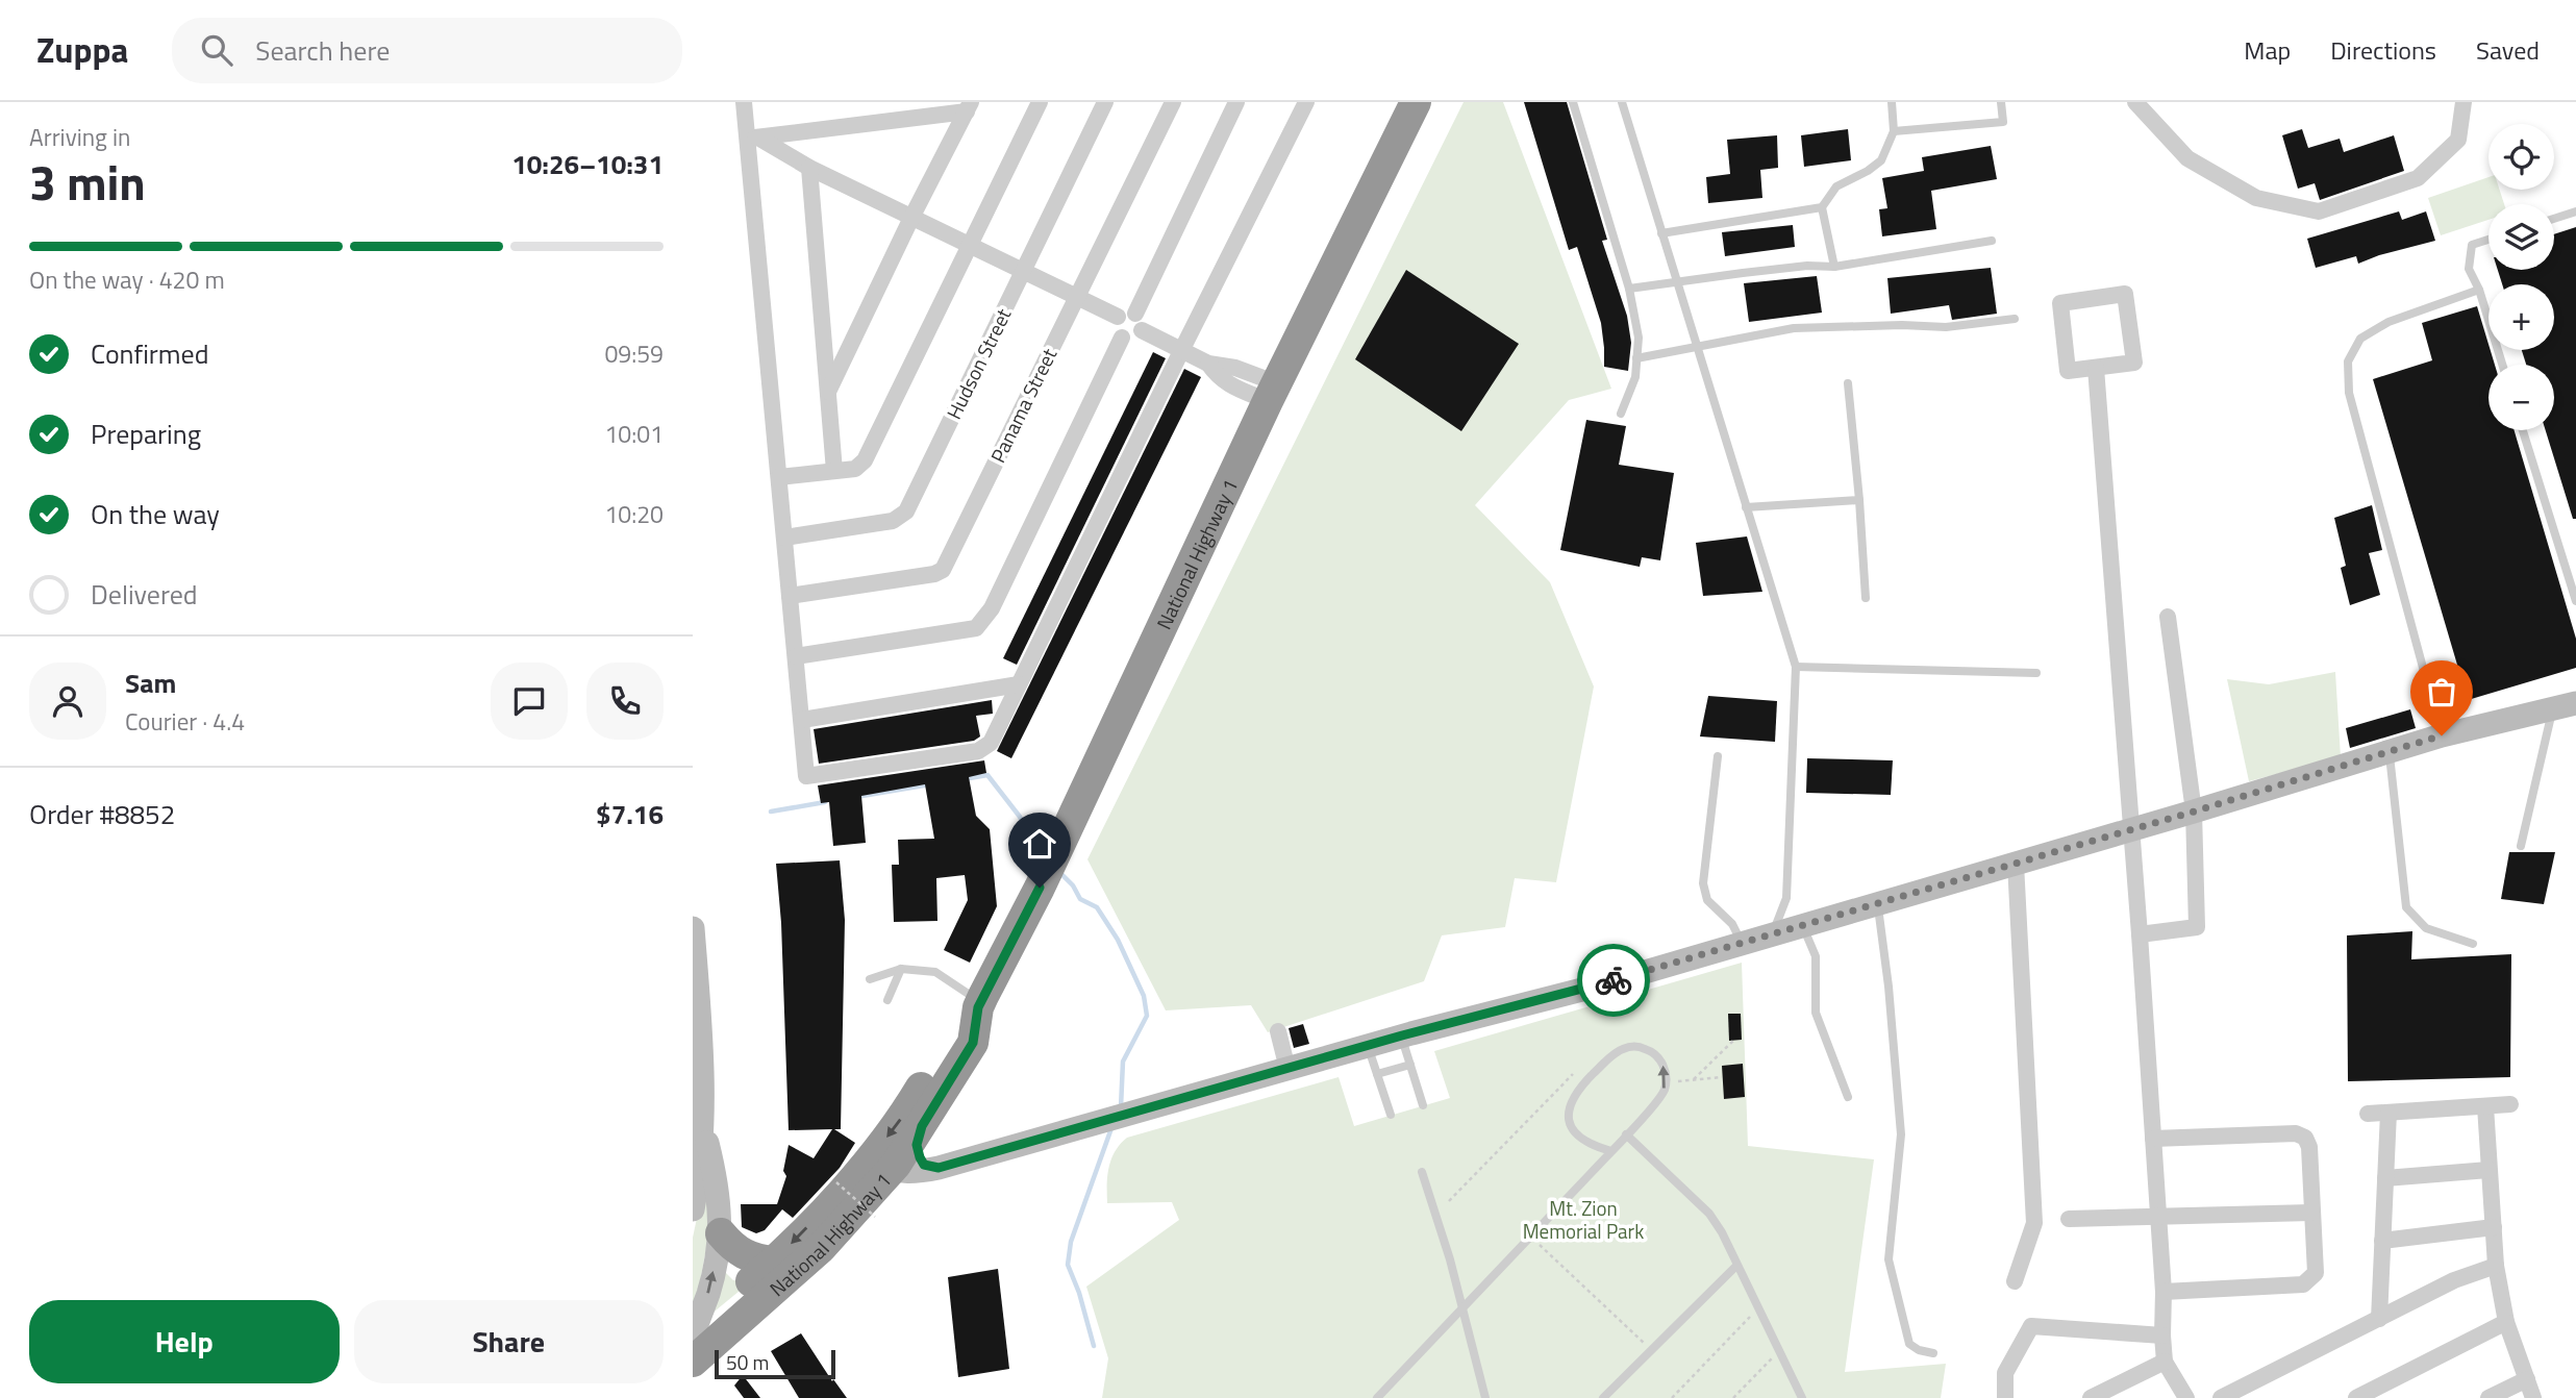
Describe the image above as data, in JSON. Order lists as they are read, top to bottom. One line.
{"streets":{"highway":["National Highway 1"],"street":["Hudson Street","Panama Street"]},"parks":["Mt. Zion Memorial Park"],"scale_bar":"50 m","page":{"header":"Zuppa","search":"Search here","nav":["Map","Directions","Saved"],"heading":["3 min","Arriving in","10:26–10:31"],"panel":["Sam","Courier · 4.4","Order #8852","$7.16"],"map_buttons":["+","−"],"bar":"On the way · 420 m","list":[["Confirmed","09:59"],["Preparing","10:01"],["On the way","10:20"],"Delivered"],"buttons":["Help","Share"],"scale":"50 m"}}
